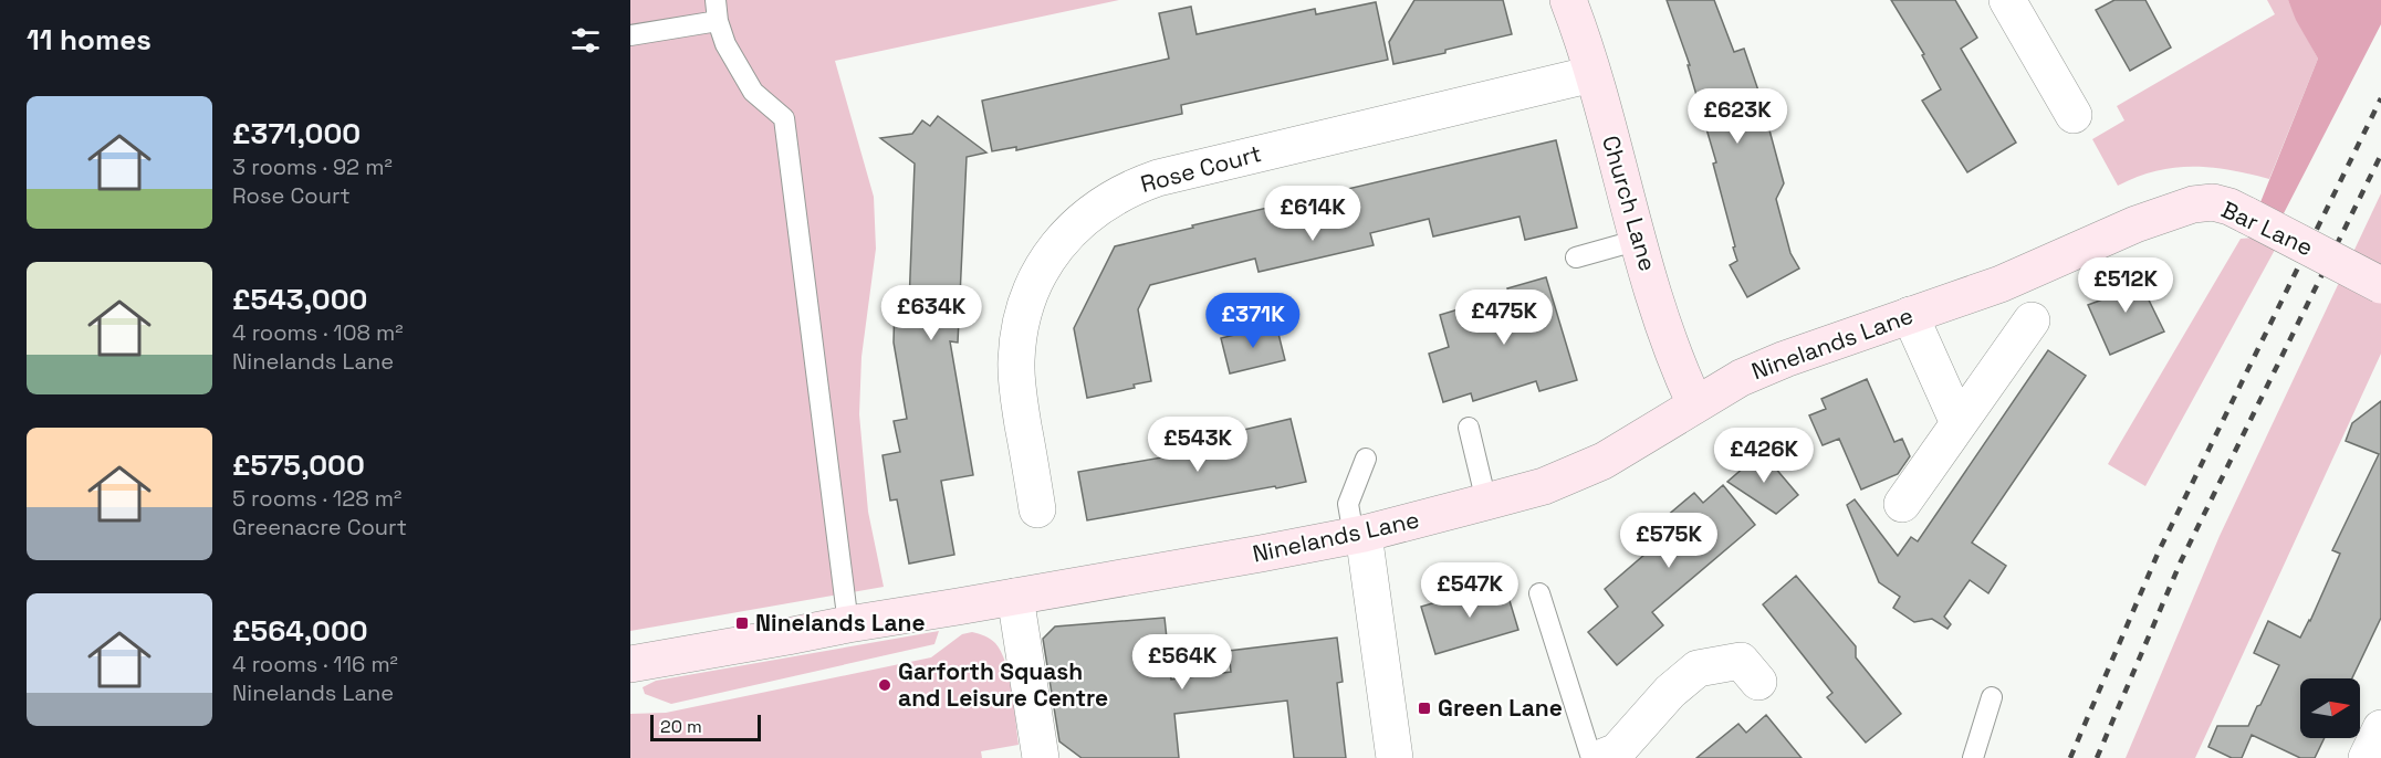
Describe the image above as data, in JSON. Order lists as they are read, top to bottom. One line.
{"streets":{"street":["Rose Court","Church Lane","Bar Lane","Ninelands Lane"]},"crossings":[["Rose Court","Church Lane"],["Church Lane","Ninelands Lane"],["Bar Lane","Ninelands Lane"]],"places":{"transit":["Ninelands Lane","Green Lane"],"other":["Garforth Squash and Leisure Centre"]},"scale_bar":"20 m","north":"right","page":{"heading":"11 homes","list":[{"name":"£371,000","note":"3 rooms · 92 m² · Rose Court"},{"name":"£543,000","note":"4 rooms · 108 m² · Ninelands Lane"},{"name":"£575,000","note":"5 rooms · 128 m² · Greenacre Court"},{"name":"£564,000","note":"4 rooms · 116 m² · Ninelands Lane"}],"price":["£623K","£614K","£512K","£634K","£475K","£371K","£543K","£426K","£575K","£547K","£564K"],"scale":"20 m"}}
